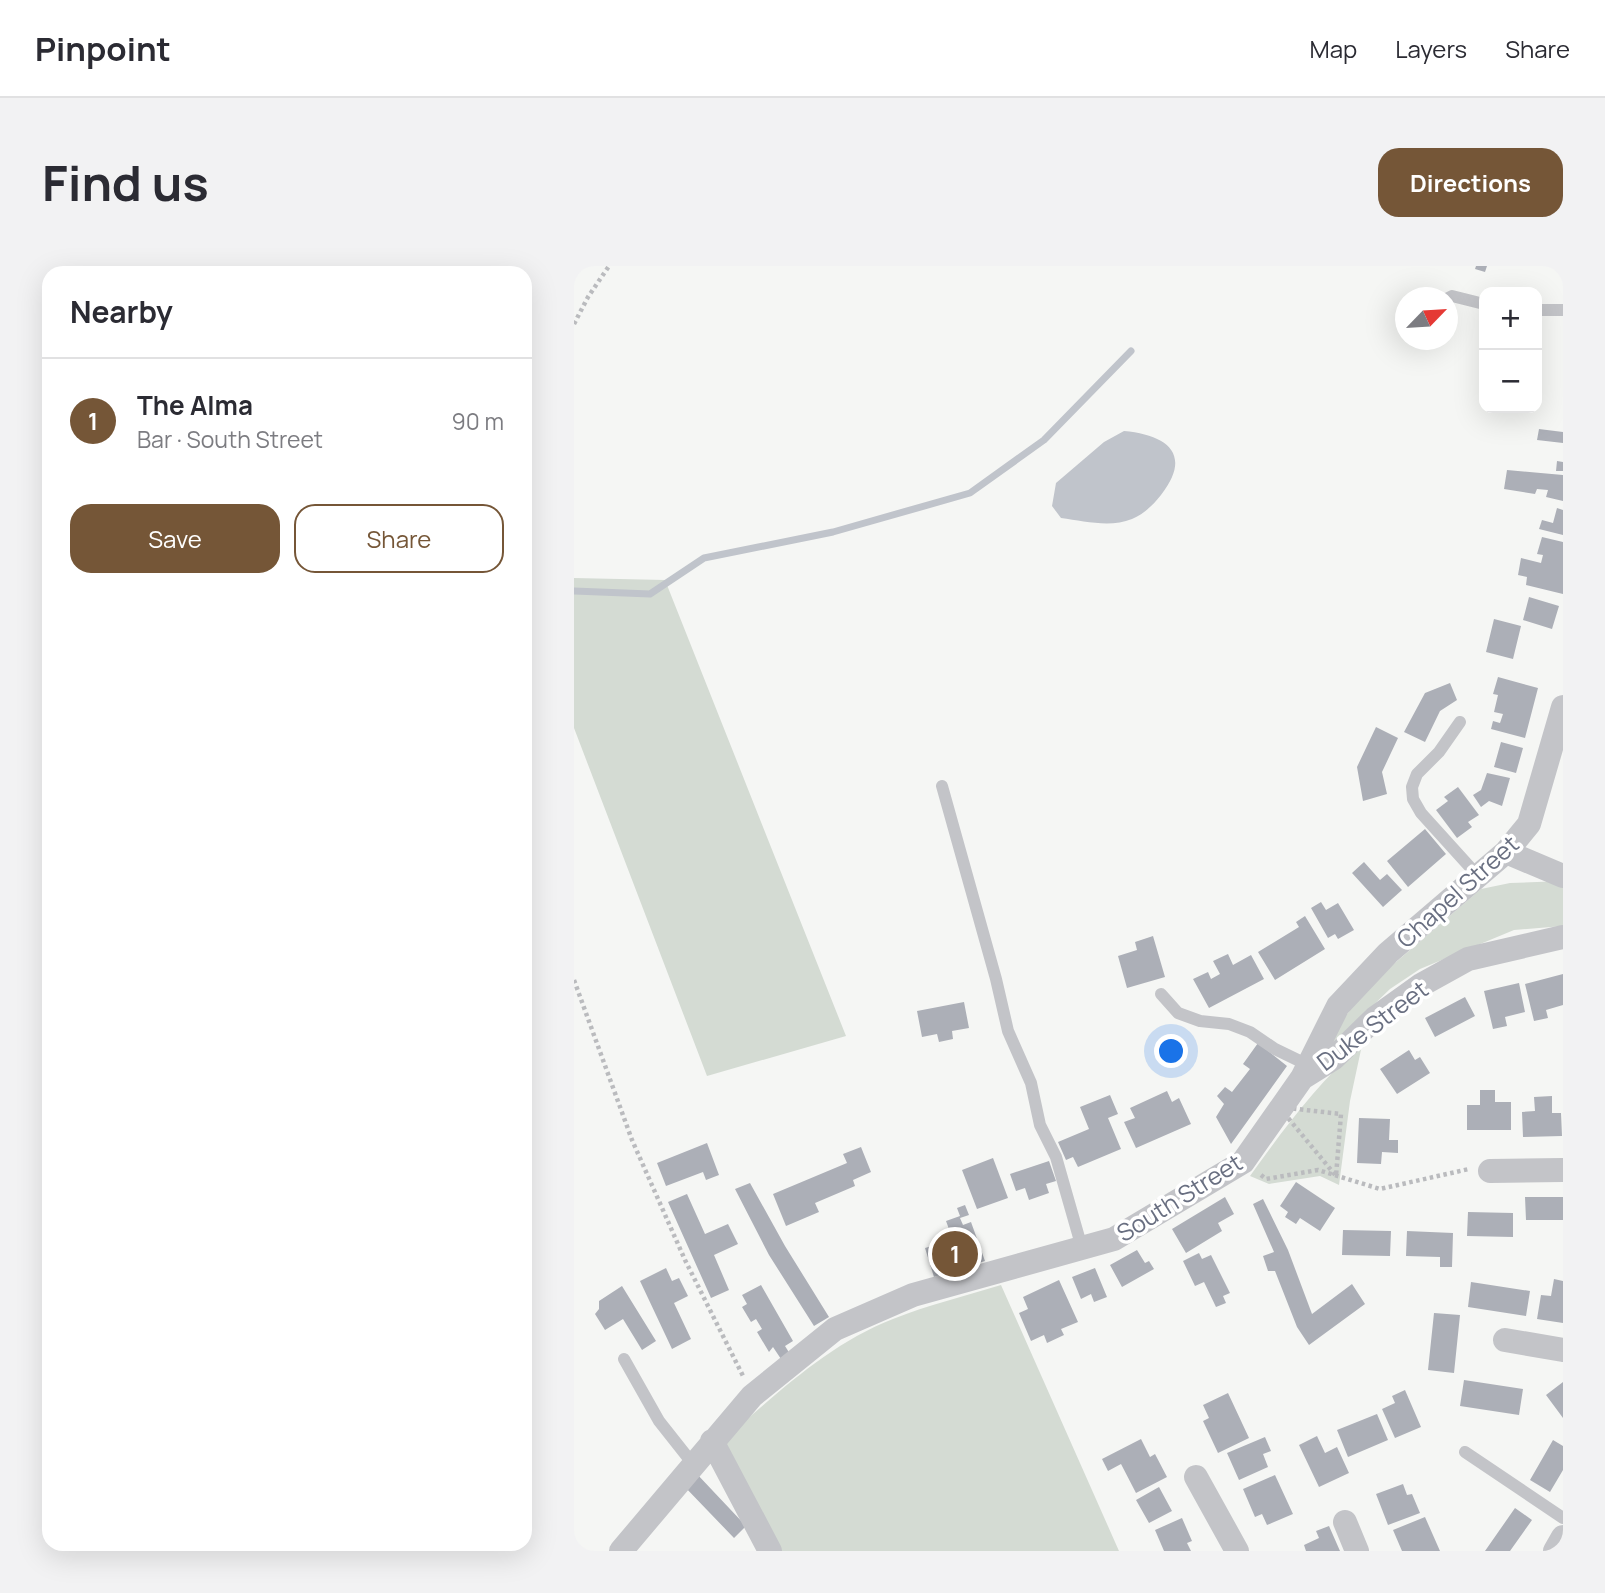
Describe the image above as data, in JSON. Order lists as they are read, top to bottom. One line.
{"streets":{"street":["Chapel Street","Duke Street","South Street"]},"crossings":[["Chapel Street","South Street"],["Duke Street","South Street"]],"north":"top right","page":{"header":"Pinpoint","nav":["Map","Layers","Share"],"buttons":["Directions",["Save","Share"]],"title":"Find us","heading":"Nearby","map_buttons":["+","−"],"list":[{"mark":"1","name":"The Alma","note":"Bar · South Street","value":"90 m"}],"pins":"1"}}
